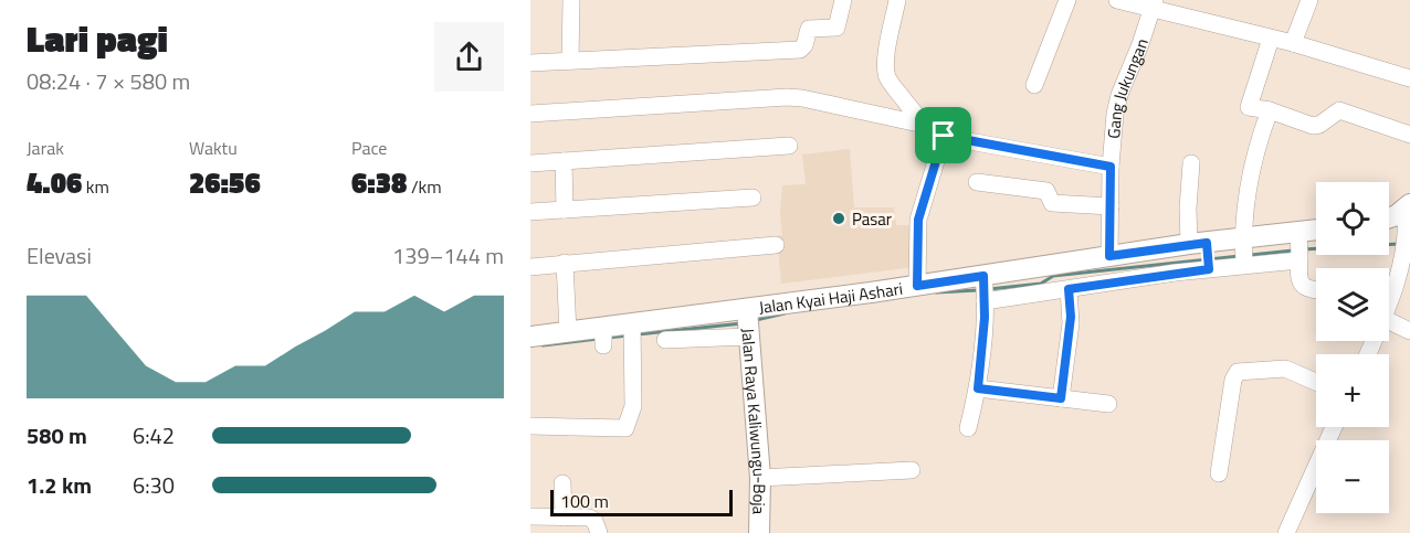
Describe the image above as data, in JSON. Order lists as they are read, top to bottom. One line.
{"streets":{"main road":["Jalan Kyai Haji Ashari","Jalan Raya Kaliwungu-Boja"],"street":["Gang Jukungan"]},"crossings":[["Gang Jukungan","Jalan Kyai Haji Ashari"],["Jalan Kyai Haji Ashari","Jalan Raya Kaliwungu-Boja"]],"places":["Pasar"],"scale_bar":"100 m","page":{"heading":["Lari pagi","08:24 · 7 × 580 m"],"stats":[["Jarak","4.06 km"],["Waktu","26:56"],["Pace","6:38 /km"]],"map_buttons":["+","−"],"chart":["Elevasi","139–144 m"],"list":[{"name":"580 m","note":"6:42"},{"name":"1.2 km","note":"6:30"}],"scale":"100 m"}}
